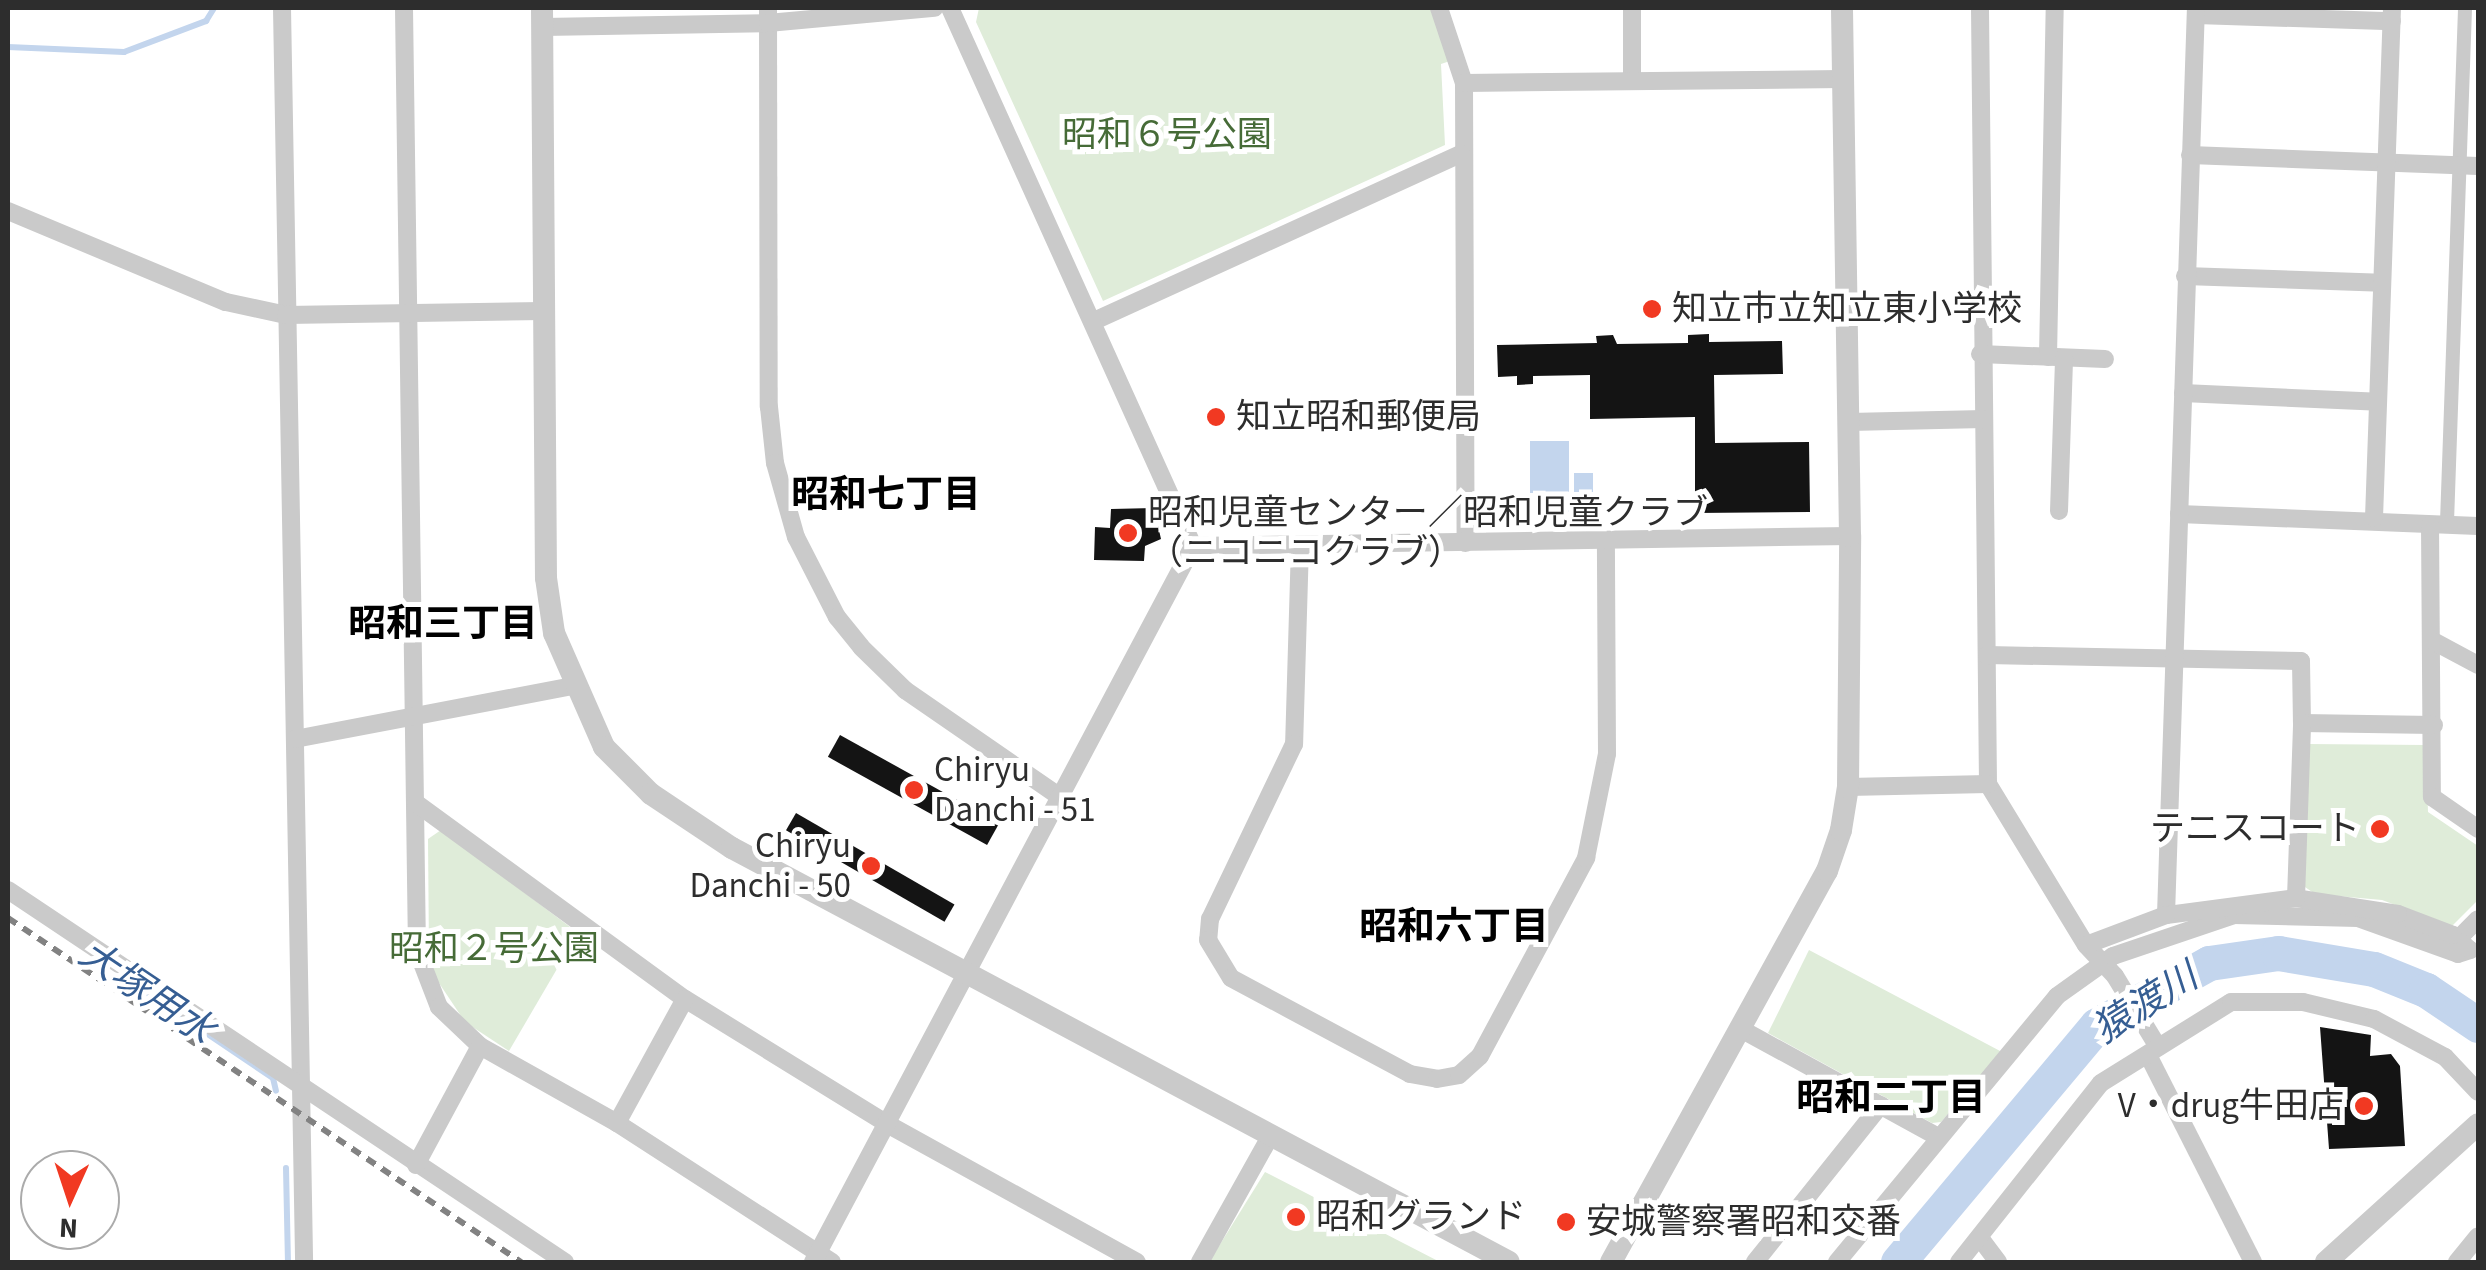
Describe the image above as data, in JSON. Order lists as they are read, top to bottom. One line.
{"districts":["昭和七丁目","昭和三丁目","昭和六丁目","昭和二丁目"],"water":["大塚用水","猿渡川"],"parks":["昭和６号公園","昭和２号公園"],"places":["知立市立知立東小学校","知立昭和郵便局","昭和児童センター／昭和児童クラブ （ニコニコクラブ）","Chiryu Danchi - 51","テニスコート","Chiryu Danchi - 50","V・drug牛田店","昭和グランド","安城警察署昭和交番"],"north":"bottom"}
